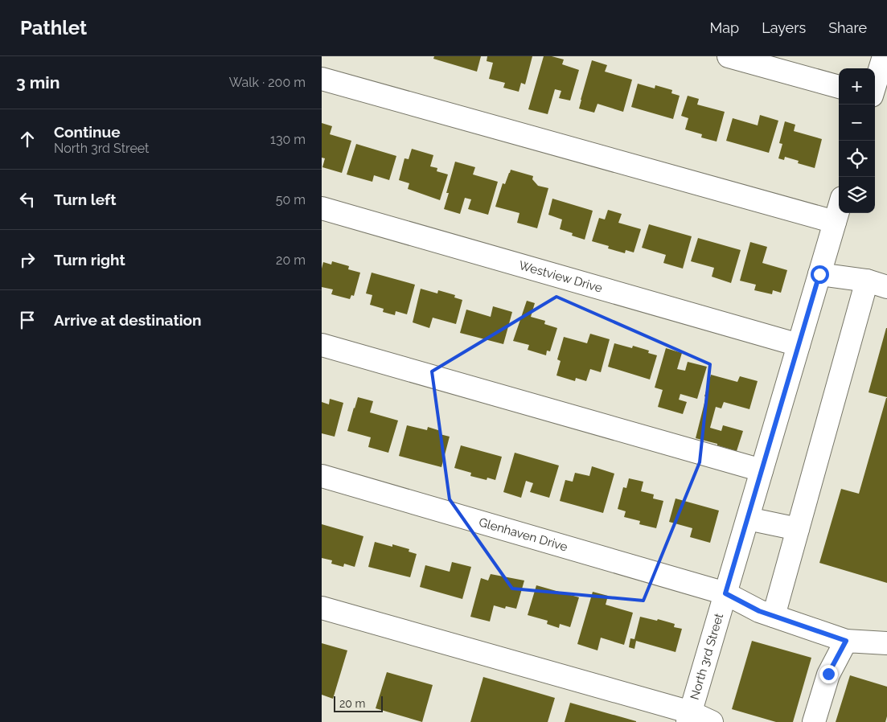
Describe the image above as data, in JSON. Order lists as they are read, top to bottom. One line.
{"streets":{"street":["Westview Drive","Glenhaven Drive","North 3rd Street"]},"crossings":[["Westview Drive","North 3rd Street"],["Glenhaven Drive","North 3rd Street"]],"scale_bar":"20 m","page":{"header":"Pathlet","nav":["Map","Layers","Share"],"heading":["3 min","Walk · 200 m"],"map_buttons":["+","−"],"list":[["Continue","North 3rd Street","130 m"],["Turn left","50 m"],["Turn right","20 m"],"Arrive at destination"],"scale":"20 m"}}
